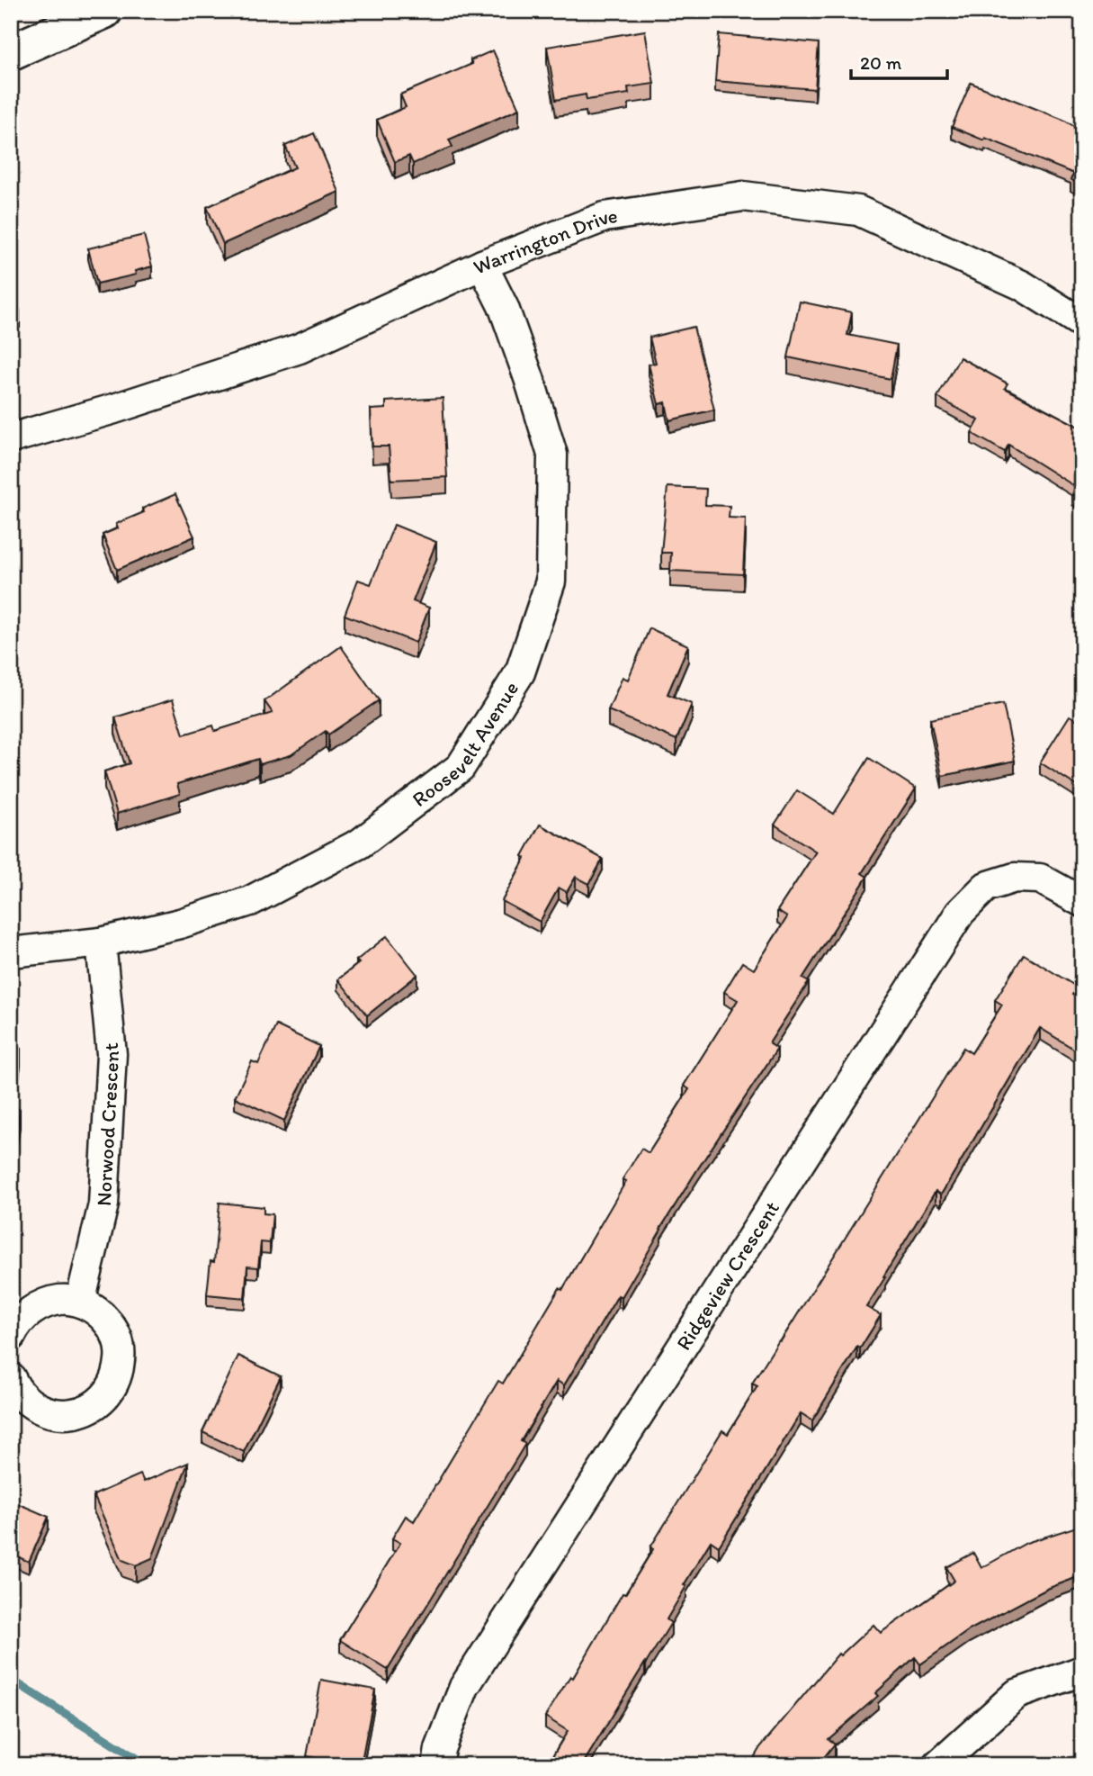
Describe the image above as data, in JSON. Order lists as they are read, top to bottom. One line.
{"streets":{"street":["Warrington Drive","Roosevelt Avenue","Norwood Crescent","Ridgeview Crescent"]},"crossings":[["Warrington Drive","Roosevelt Avenue"],["Roosevelt Avenue","Norwood Crescent"]],"scale_bar":"20 m"}
